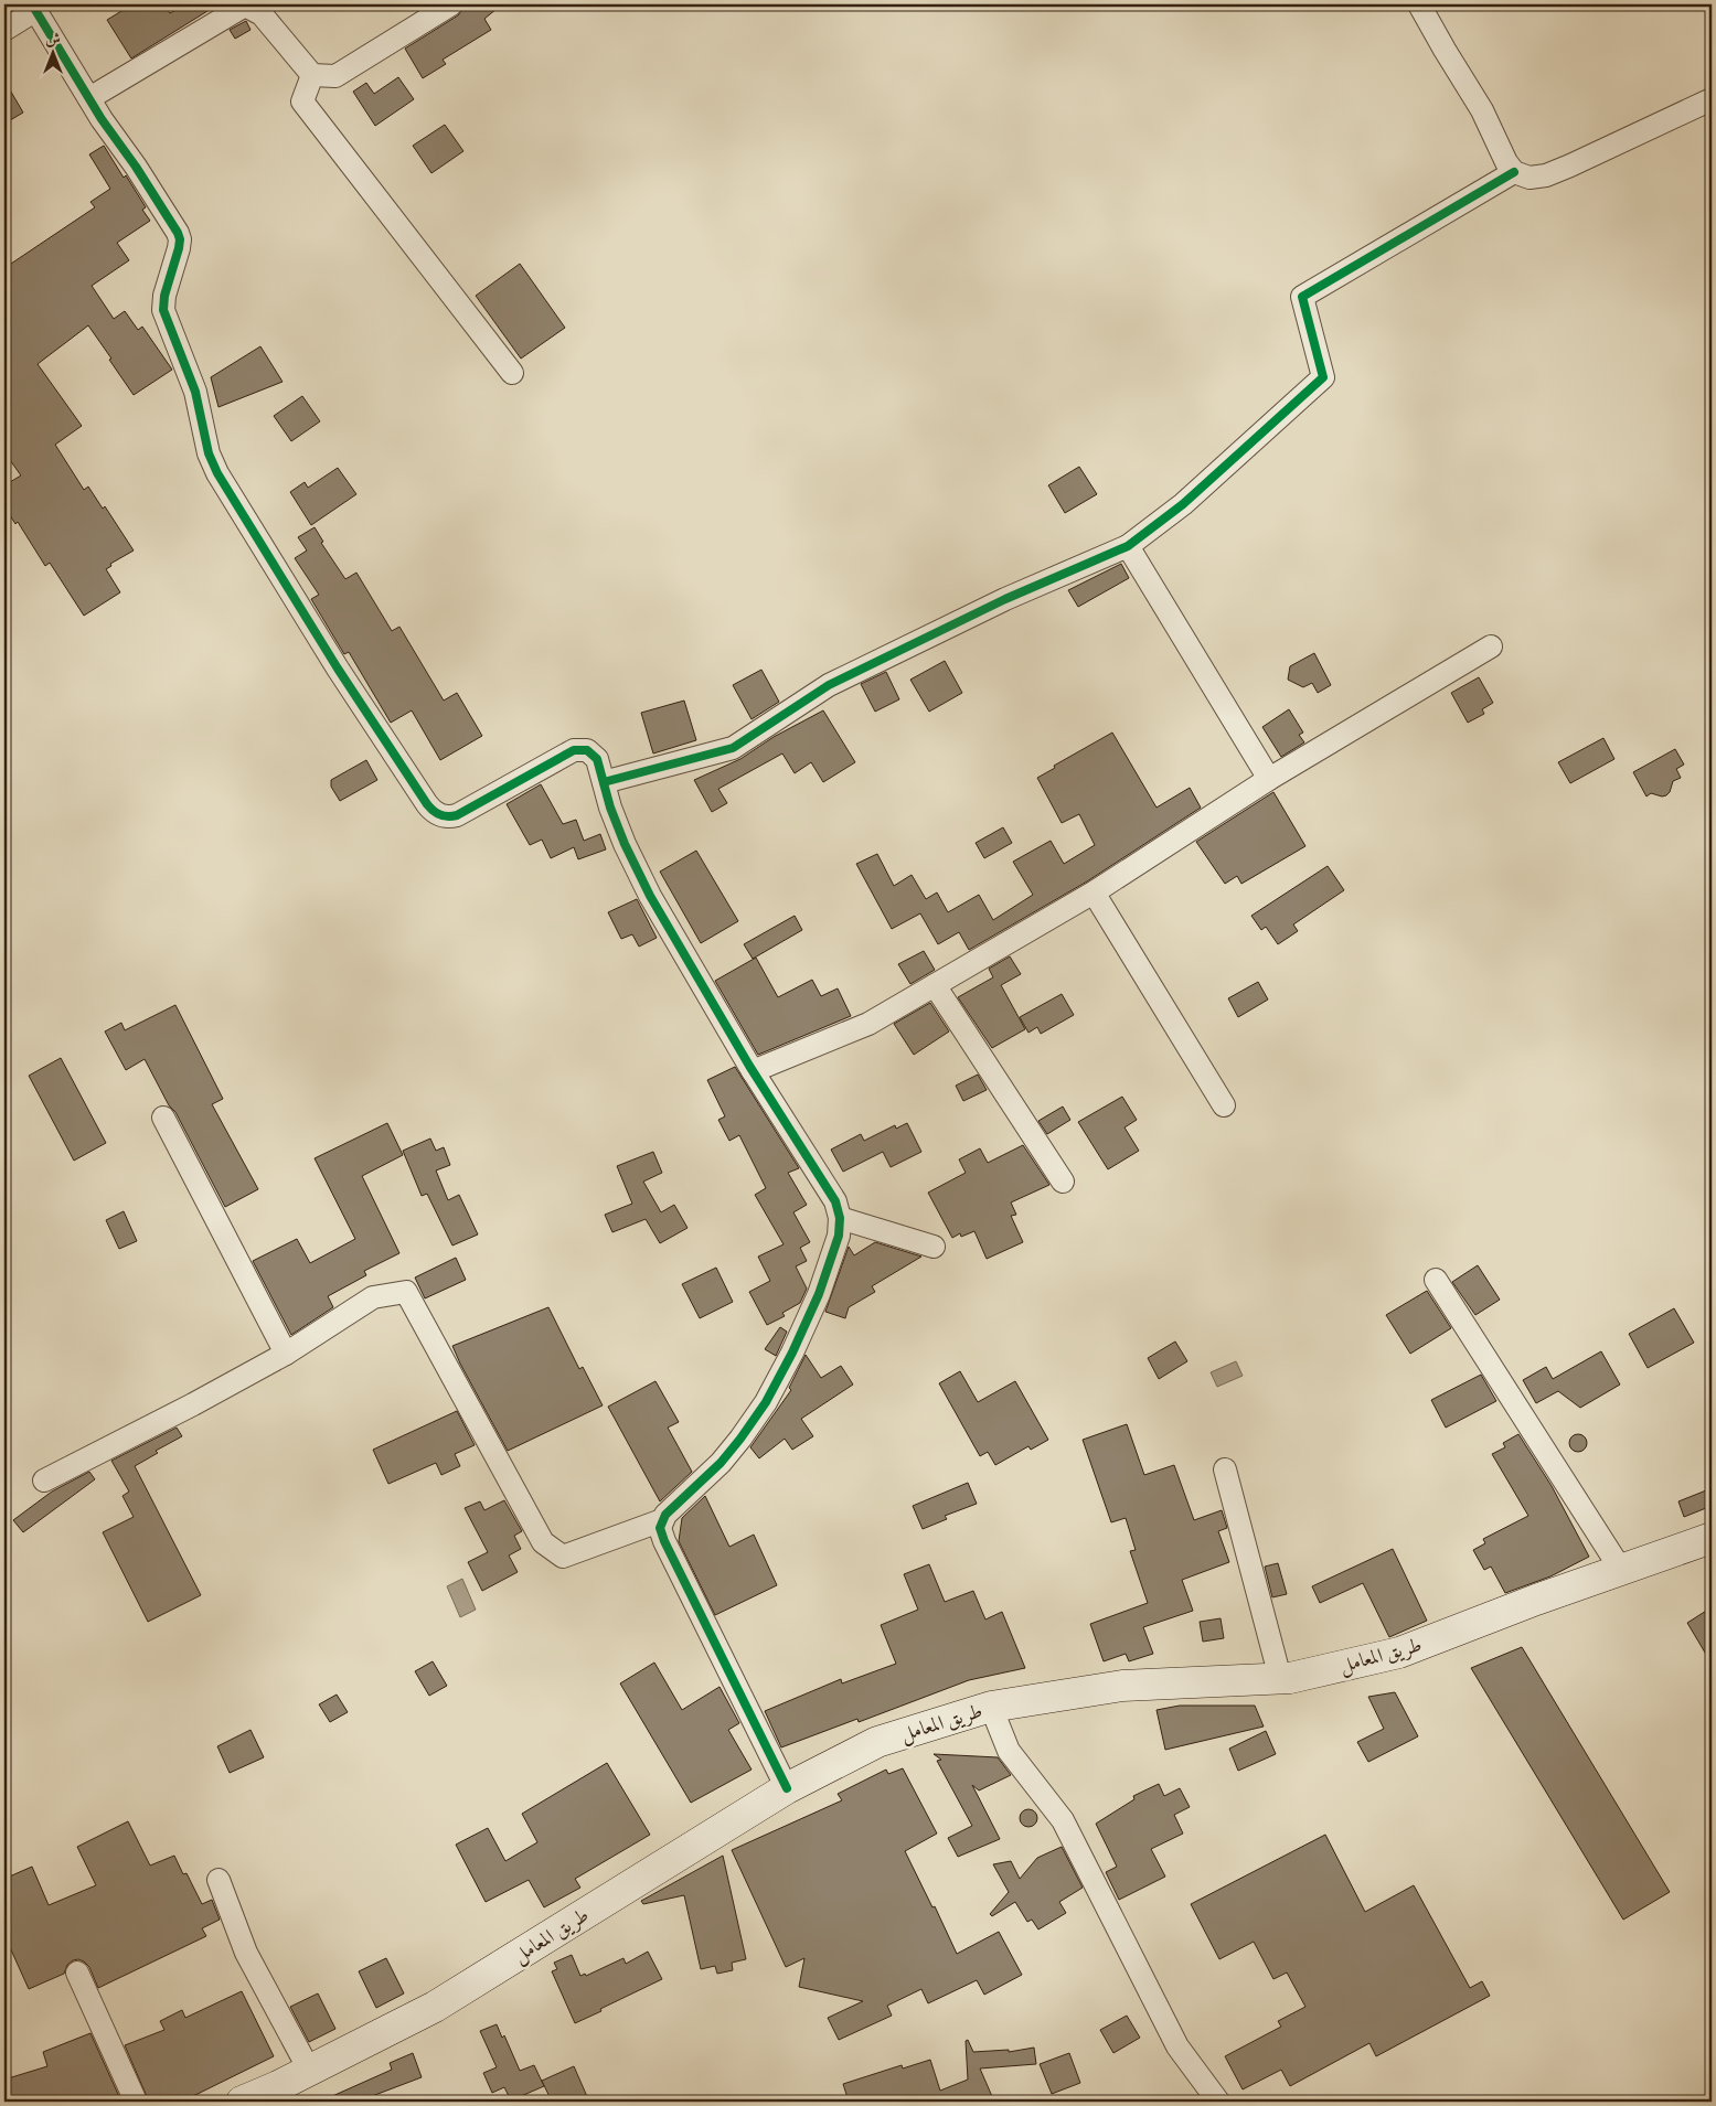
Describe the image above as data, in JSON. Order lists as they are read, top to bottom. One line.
{"streets":{"main road":["طريق المعامل"]},"north":"top"}
